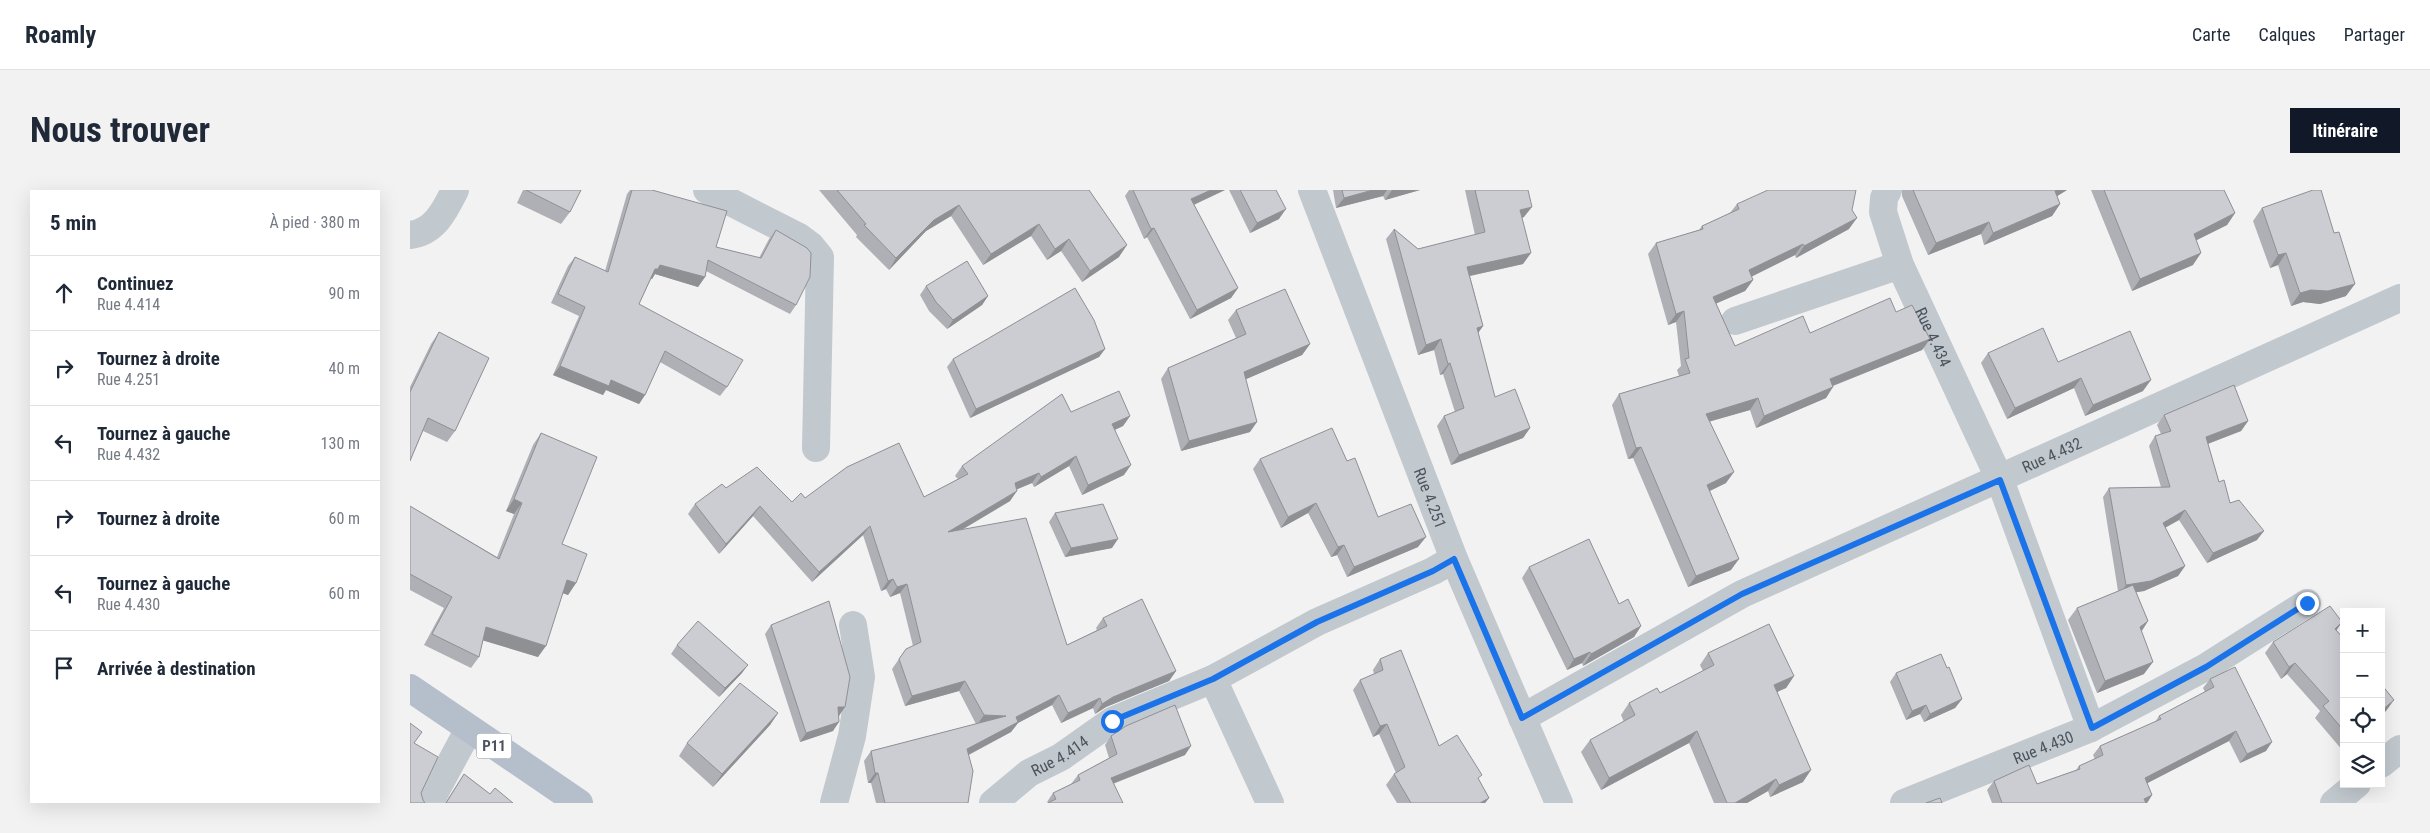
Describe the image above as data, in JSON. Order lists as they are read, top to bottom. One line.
{"streets":{"main road":["P11"],"street":["Rue 4.434","Rue 4.432","Rue 4.251","Rue 4.430","Rue 4.414"]},"crossings":[["Rue 4.434","Rue 4.432"],["Rue 4.434","Rue 4.430"],["Rue 4.432","Rue 4.251"],["Rue 4.251","Rue 4.414"]],"page":{"header":"Roamly","nav":["Carte","Calques","Partager"],"buttons":"Itinéraire","title":"Nous trouver","heading":["5 min","À pied · 380 m"],"list":[["Continuez","Rue 4.414","90 m"],["Tournez à droite","Rue 4.251","40 m"],["Tournez à gauche","Rue 4.432","130 m"],["Tournez à droite","60 m"],["Tournez à gauche","Rue 4.430","60 m"],"Arrivée à destination"],"map_buttons":["+","−"]}}
